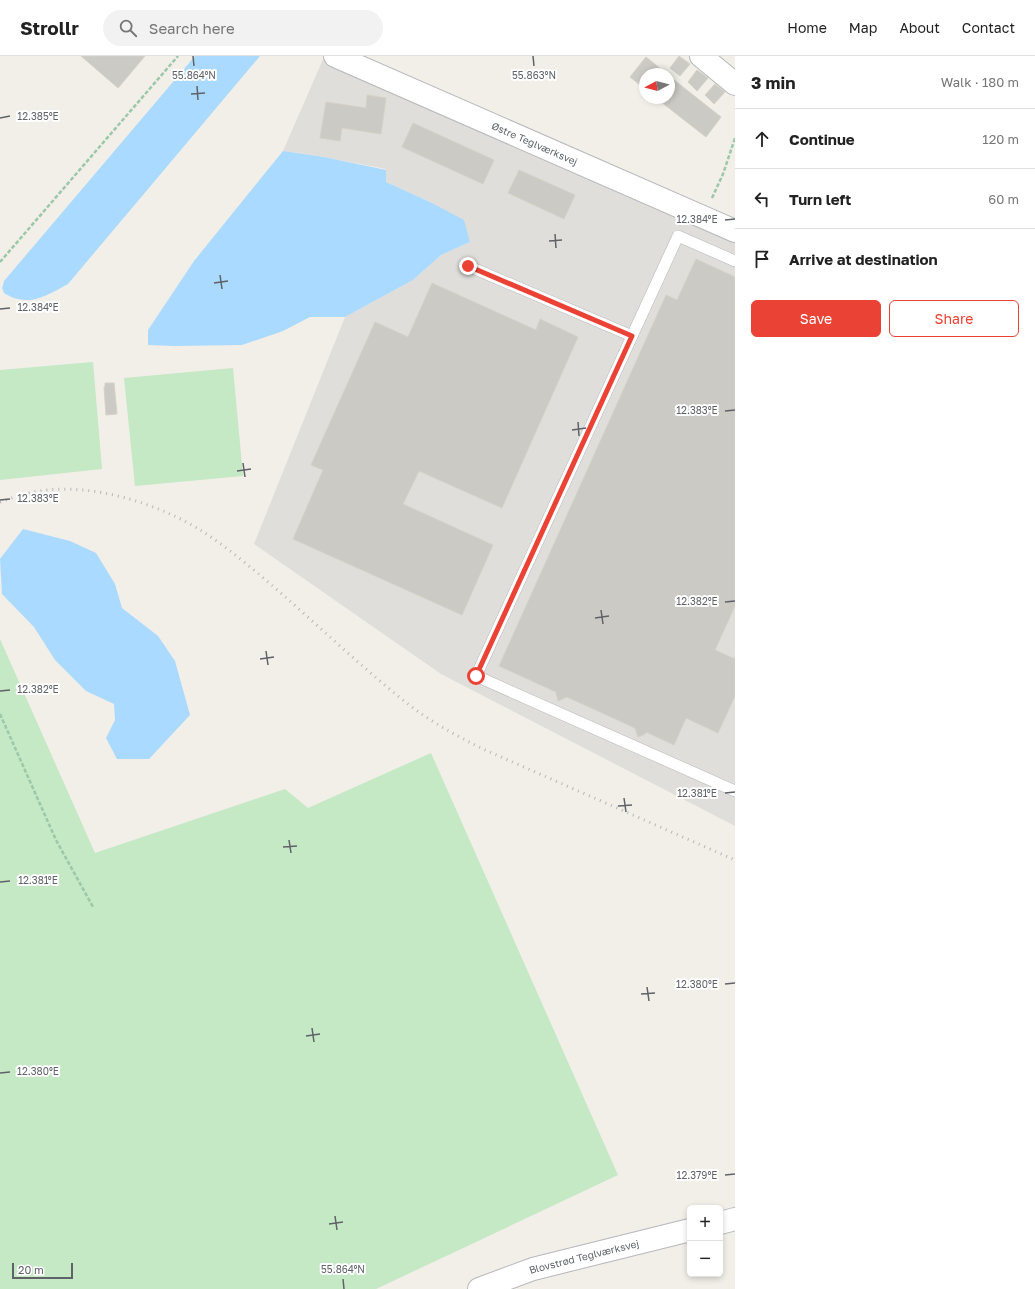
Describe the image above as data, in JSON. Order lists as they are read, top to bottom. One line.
{"streets":{"street":["Østre Teglværksvej","Blovstrød Teglværksvej"]},"scale_bar":"20 m","north":"left","page":{"header":"Strollr","search":"Search here","nav":["Home","Map","About","Contact"],"heading":["3 min","Walk · 180 m"],"list":[["Continue","120 m"],["Turn left","60 m"],"Arrive at destination"],"buttons":["Save","Share"],"map_buttons":["+","−"],"scale":"20 m"},"coordinates":["55.864°N","55.863°N","12.385°E","12.384°E","12.383°E","12.382°E","12.381°E","12.380°E","12.379°E"]}
